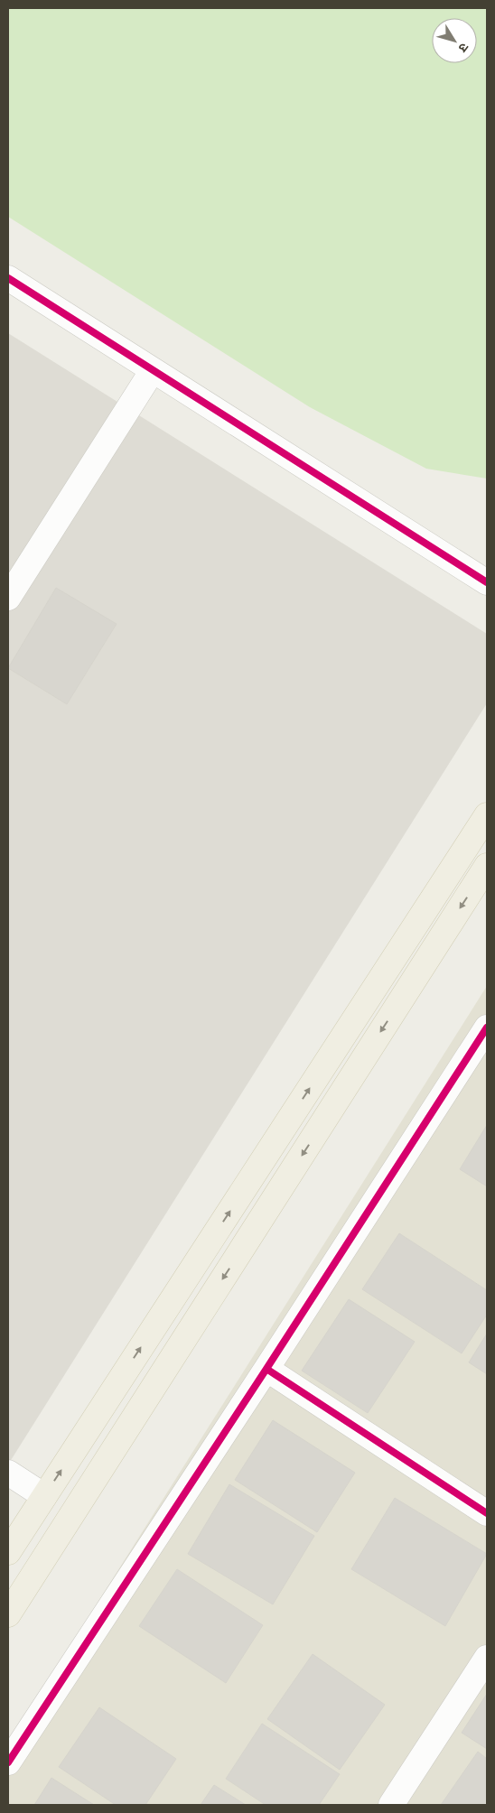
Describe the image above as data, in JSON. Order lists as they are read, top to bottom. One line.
{"north":"bottom right"}
